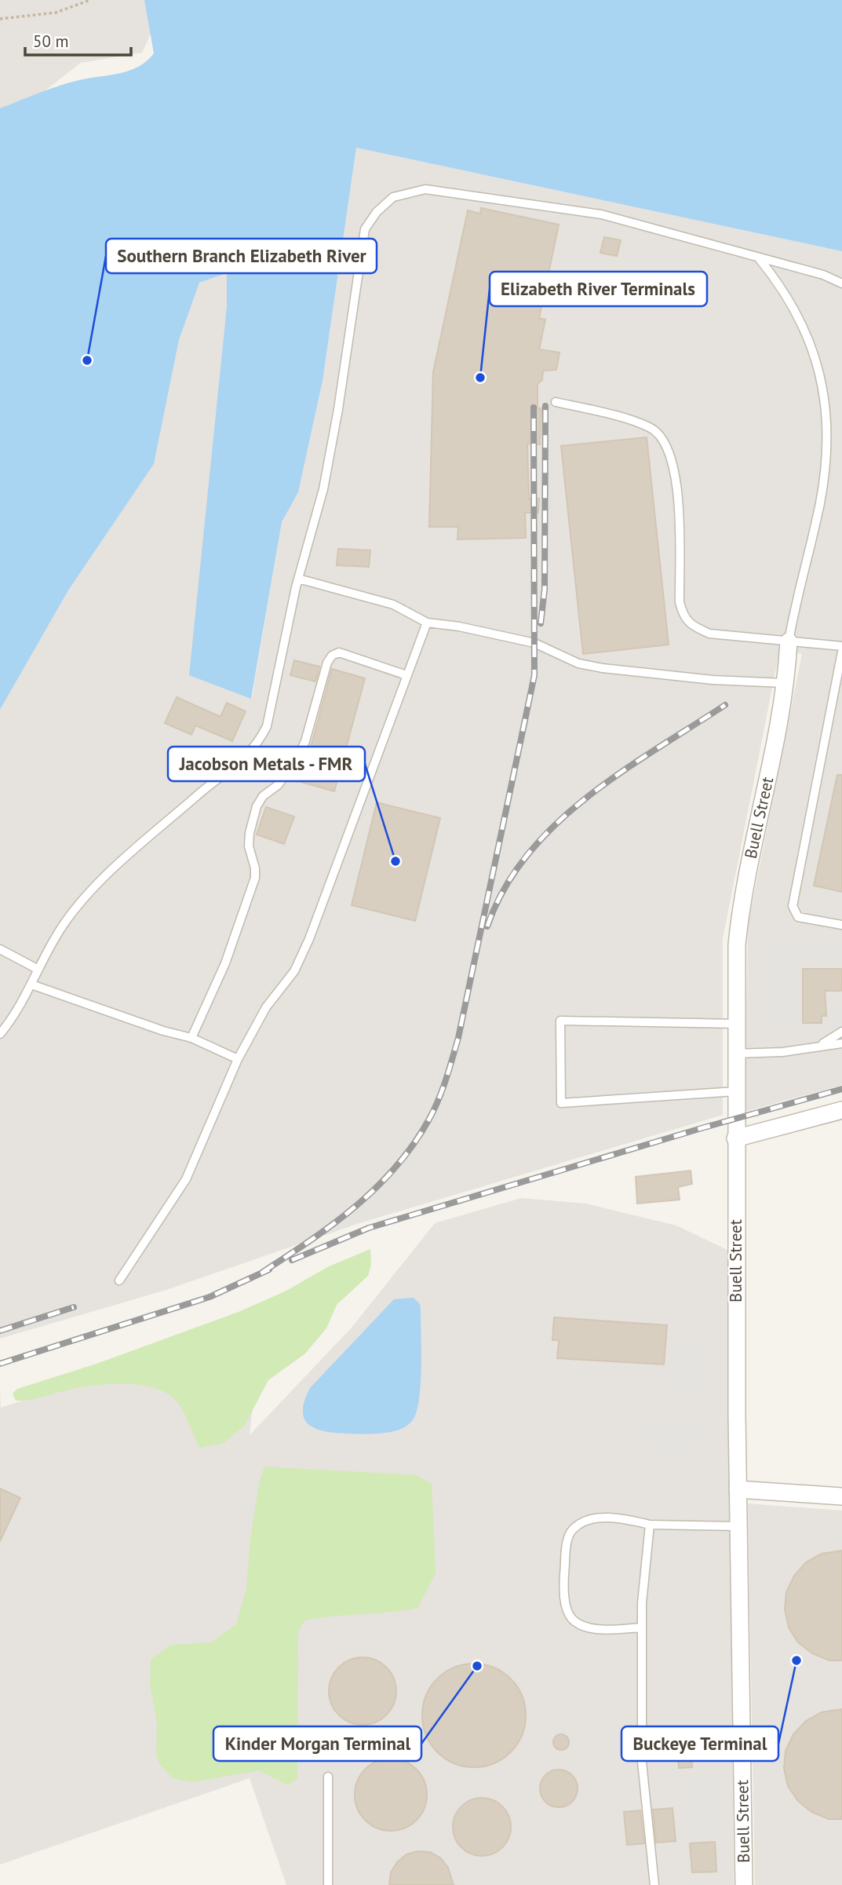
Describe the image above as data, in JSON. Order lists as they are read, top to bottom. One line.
{"streets":{"street":["Buell Street"]},"places":["Southern Branch Elizabeth River","Elizabeth River Terminals","Jacobson Metals - FMR","Buckeye Terminal","Kinder Morgan Terminal"],"scale_bar":"50 m"}
